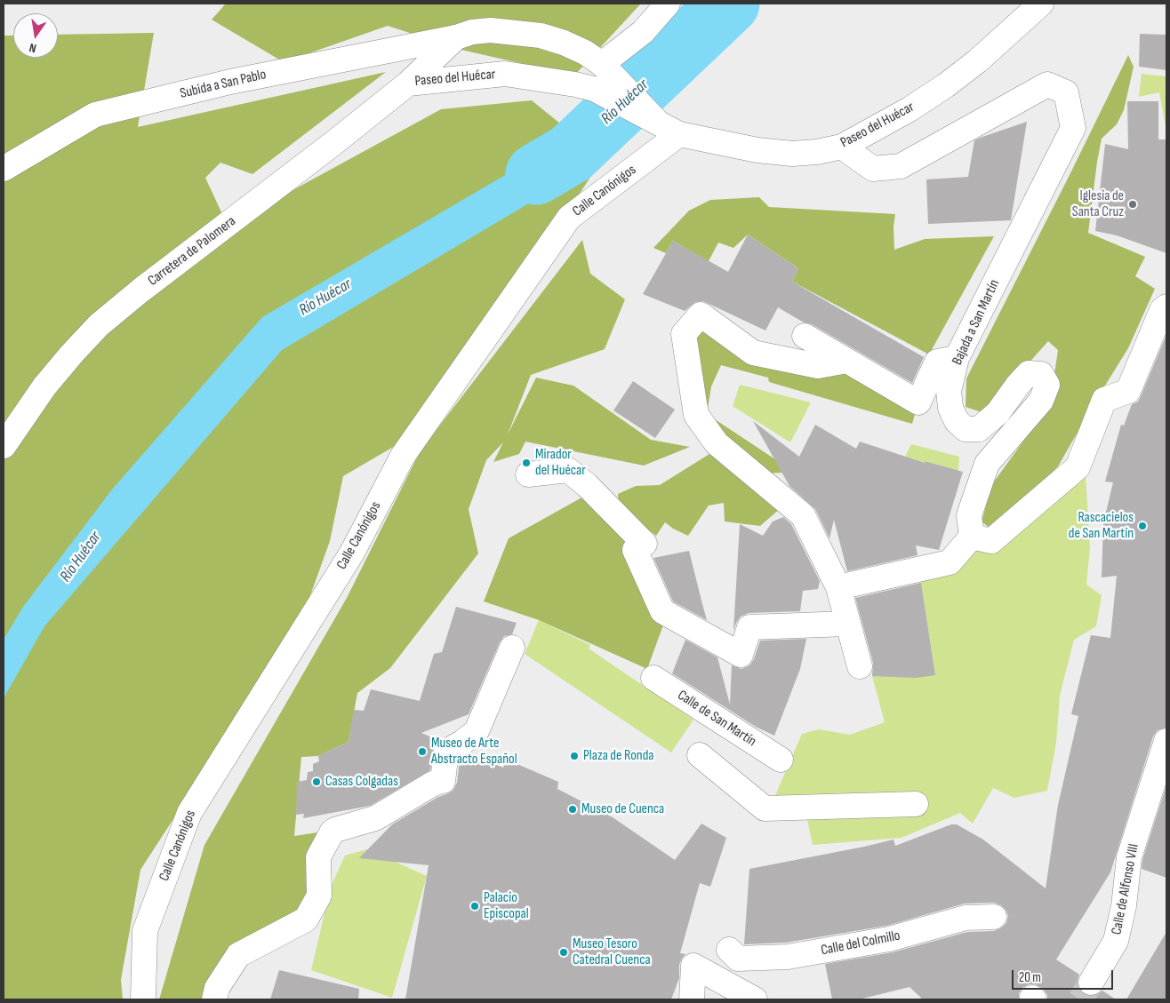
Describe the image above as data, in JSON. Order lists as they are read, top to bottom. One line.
{"streets":{"street":["Paseo del Huécar","Subida a San Pablo","Calle Canónigos","Carretera de Palomera","Bajada a San Martín","Calle de San Martín","Calle de Alfonso VIII","Calle del Colmillo"]},"crossings":[["Paseo del Huécar","Subida a San Pablo"],["Paseo del Huécar","Calle Canónigos"],["Paseo del Huécar","Carretera de Palomera"],["Paseo del Huécar","Bajada a San Martín"]],"water":["Río Huécar"],"places":["Iglesia de Santa Cruz","Mirador del Huécar","Rascacielos de San Martín","Museo de Arte Abstracto Español","Plaza de Ronda","Casas Colgadas","Museo de Cuenca","Palacio Episcopal","Museo Tesoro Catedral Cuenca"],"scale_bar":"20 m","north":"bottom"}
